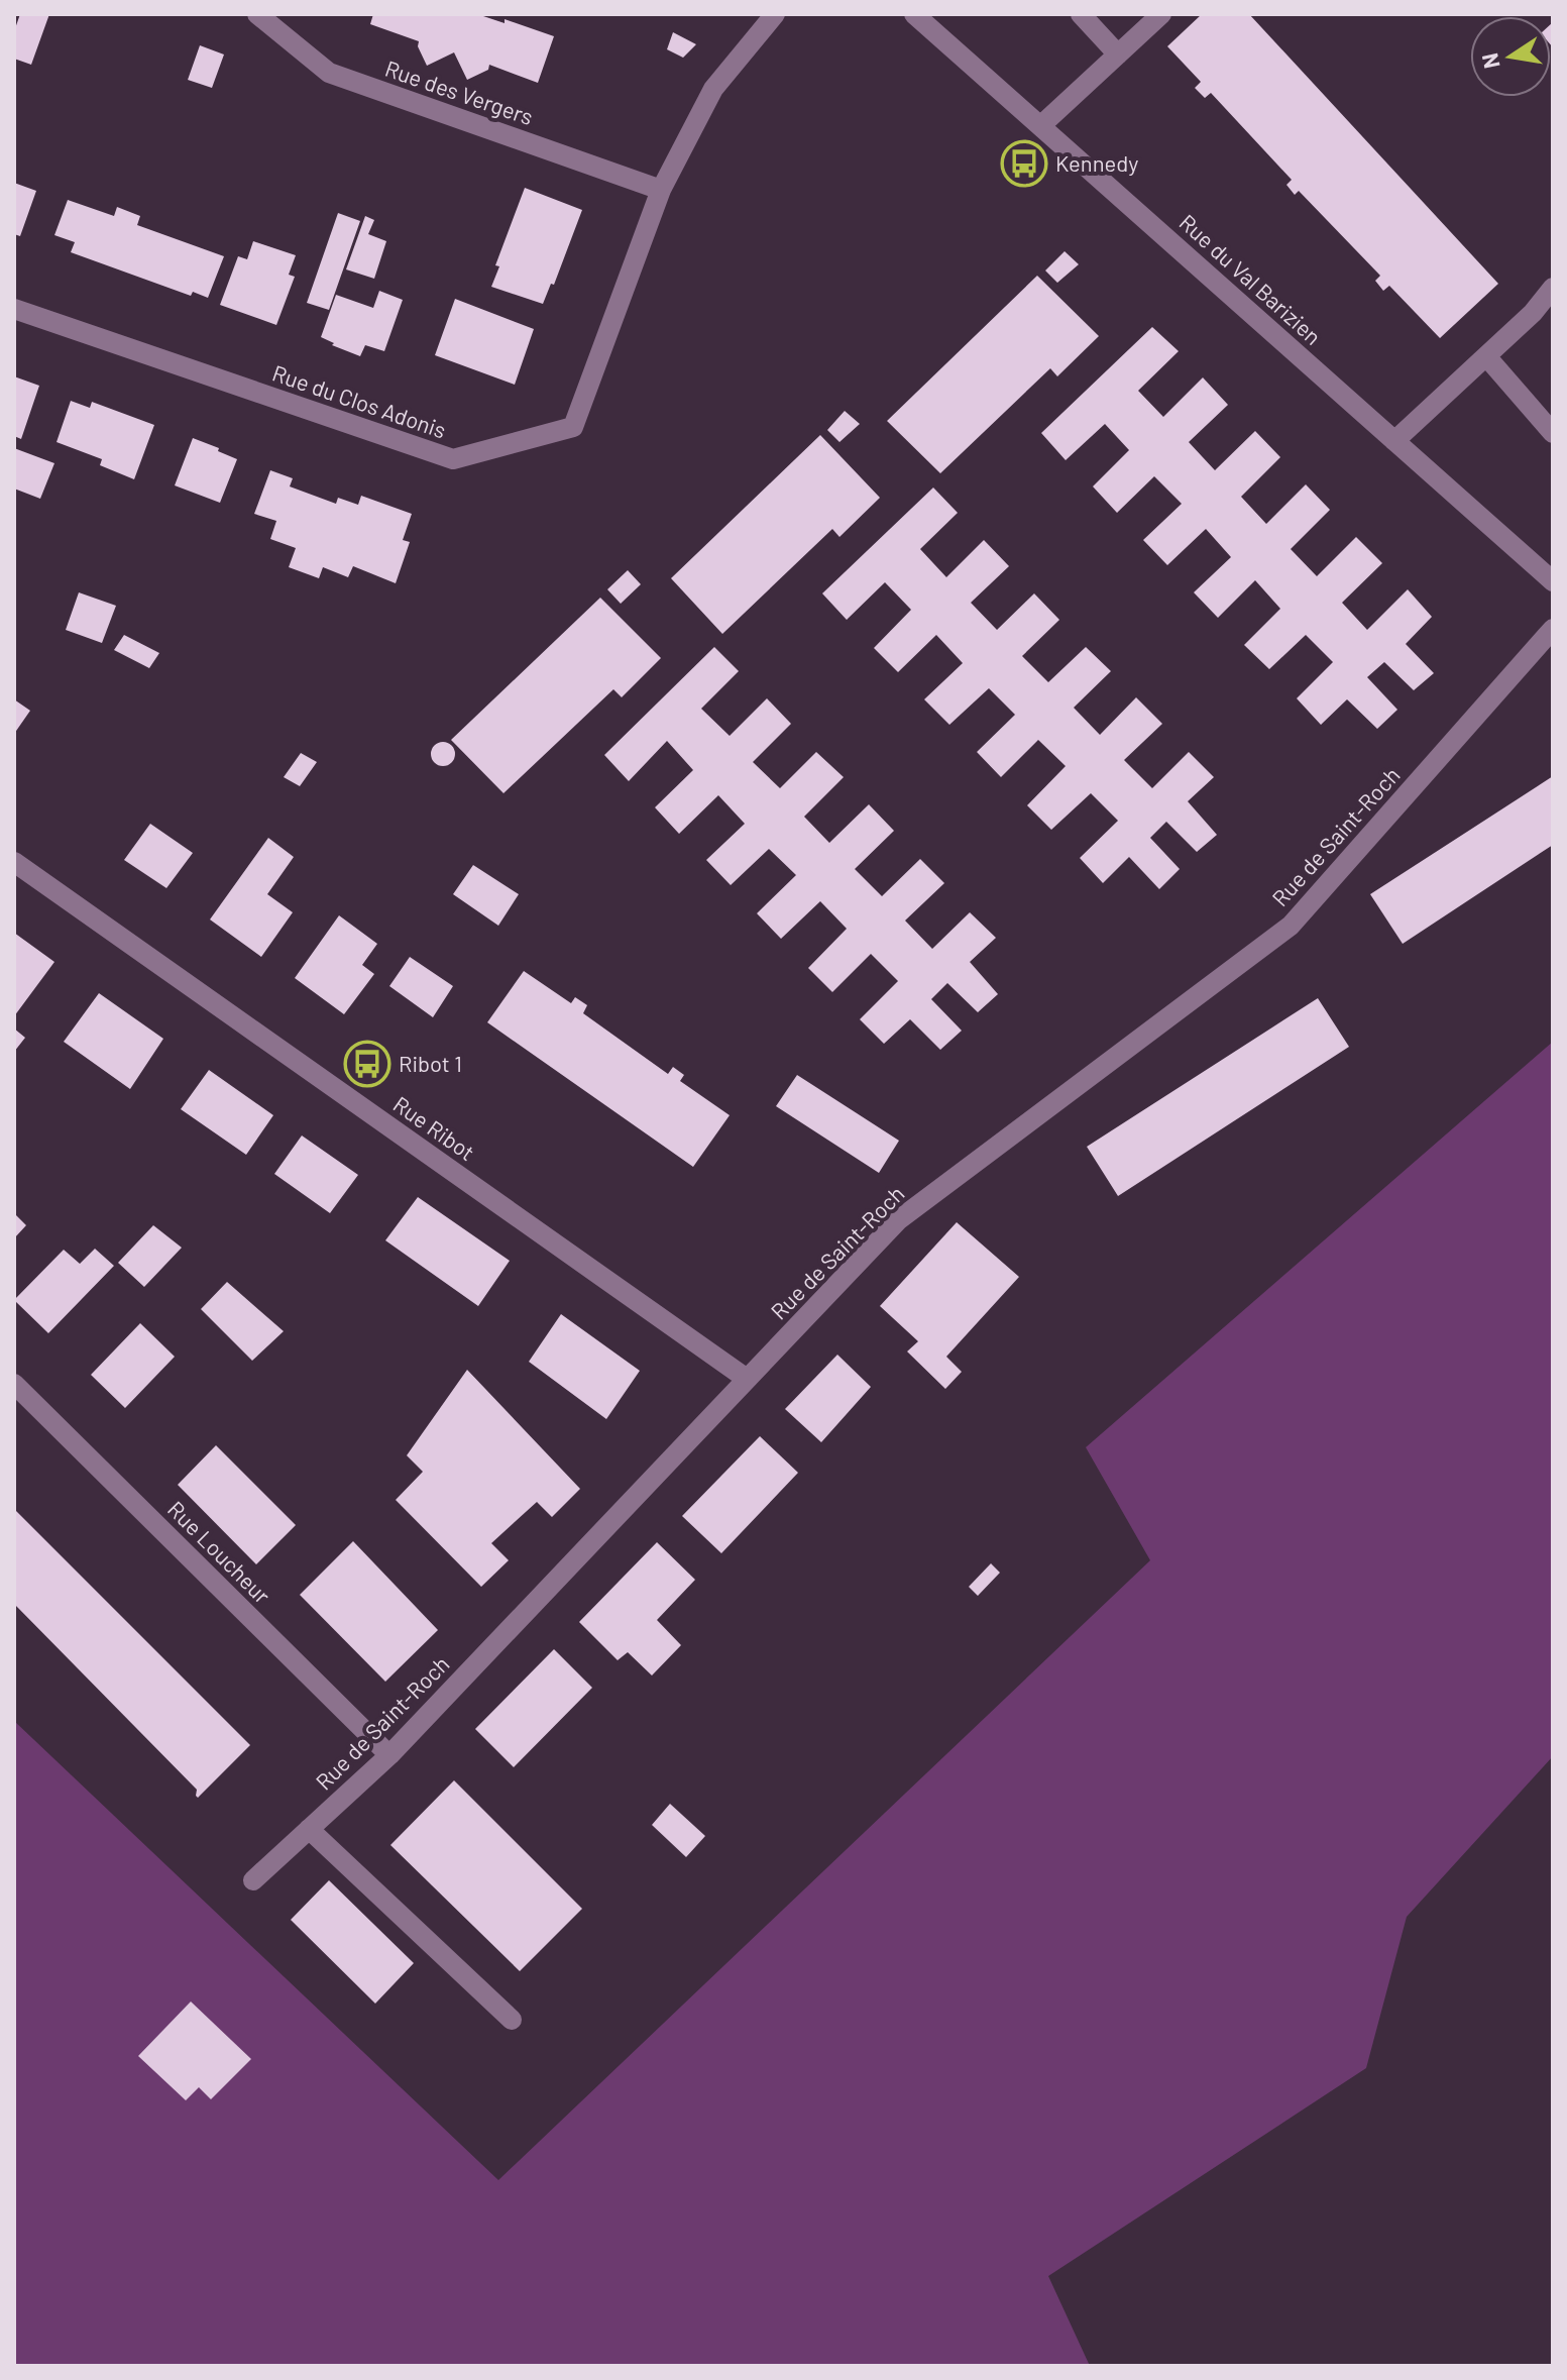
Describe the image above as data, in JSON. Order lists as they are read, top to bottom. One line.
{"streets":{"street":["Rue des Vergers","Rue du Val Barizien","Rue du Clos Adonis","Rue de Saint-Roch","Rue Ribot","Rue Loucheur"]},"crossings":[["Rue des Vergers","Rue du Clos Adonis"],["Rue de Saint-Roch","Rue Ribot"],["Rue de Saint-Roch","Rue Loucheur"]],"places":{"bus stop":["Kennedy","Ribot 1"]},"north":"left"}
